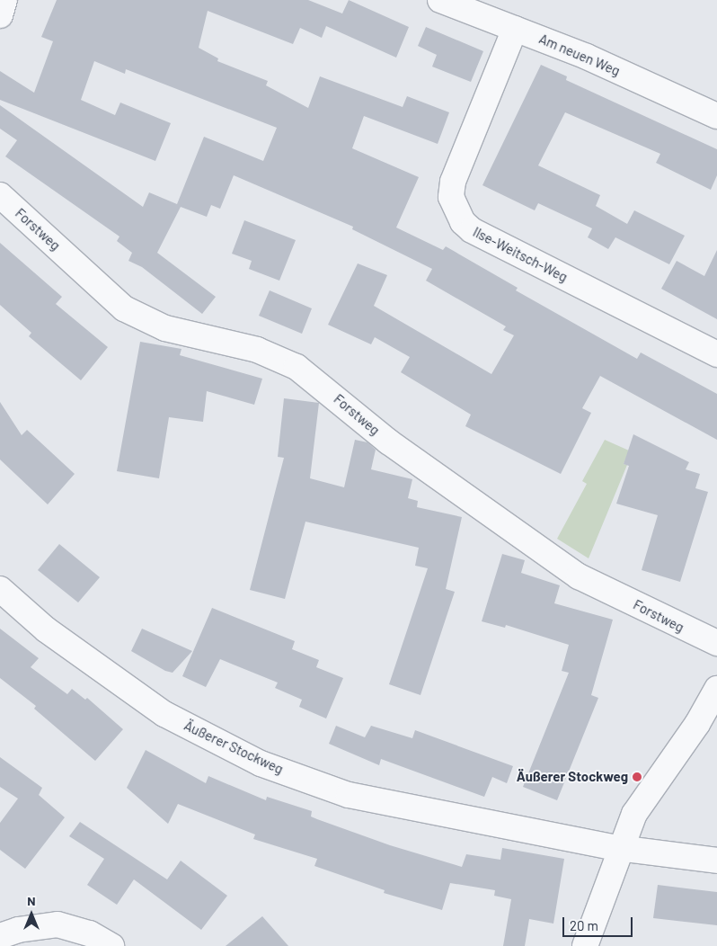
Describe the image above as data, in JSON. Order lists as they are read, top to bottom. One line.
{"streets":{"street":["Am neuen Weg","Forstweg","Ilse-Weitsch-Weg","Äußerer Stockweg"]},"crossings":[["Am neuen Weg","Ilse-Weitsch-Weg"]],"places":["Äußerer Stockweg"],"scale_bar":"20 m","north":"top"}
